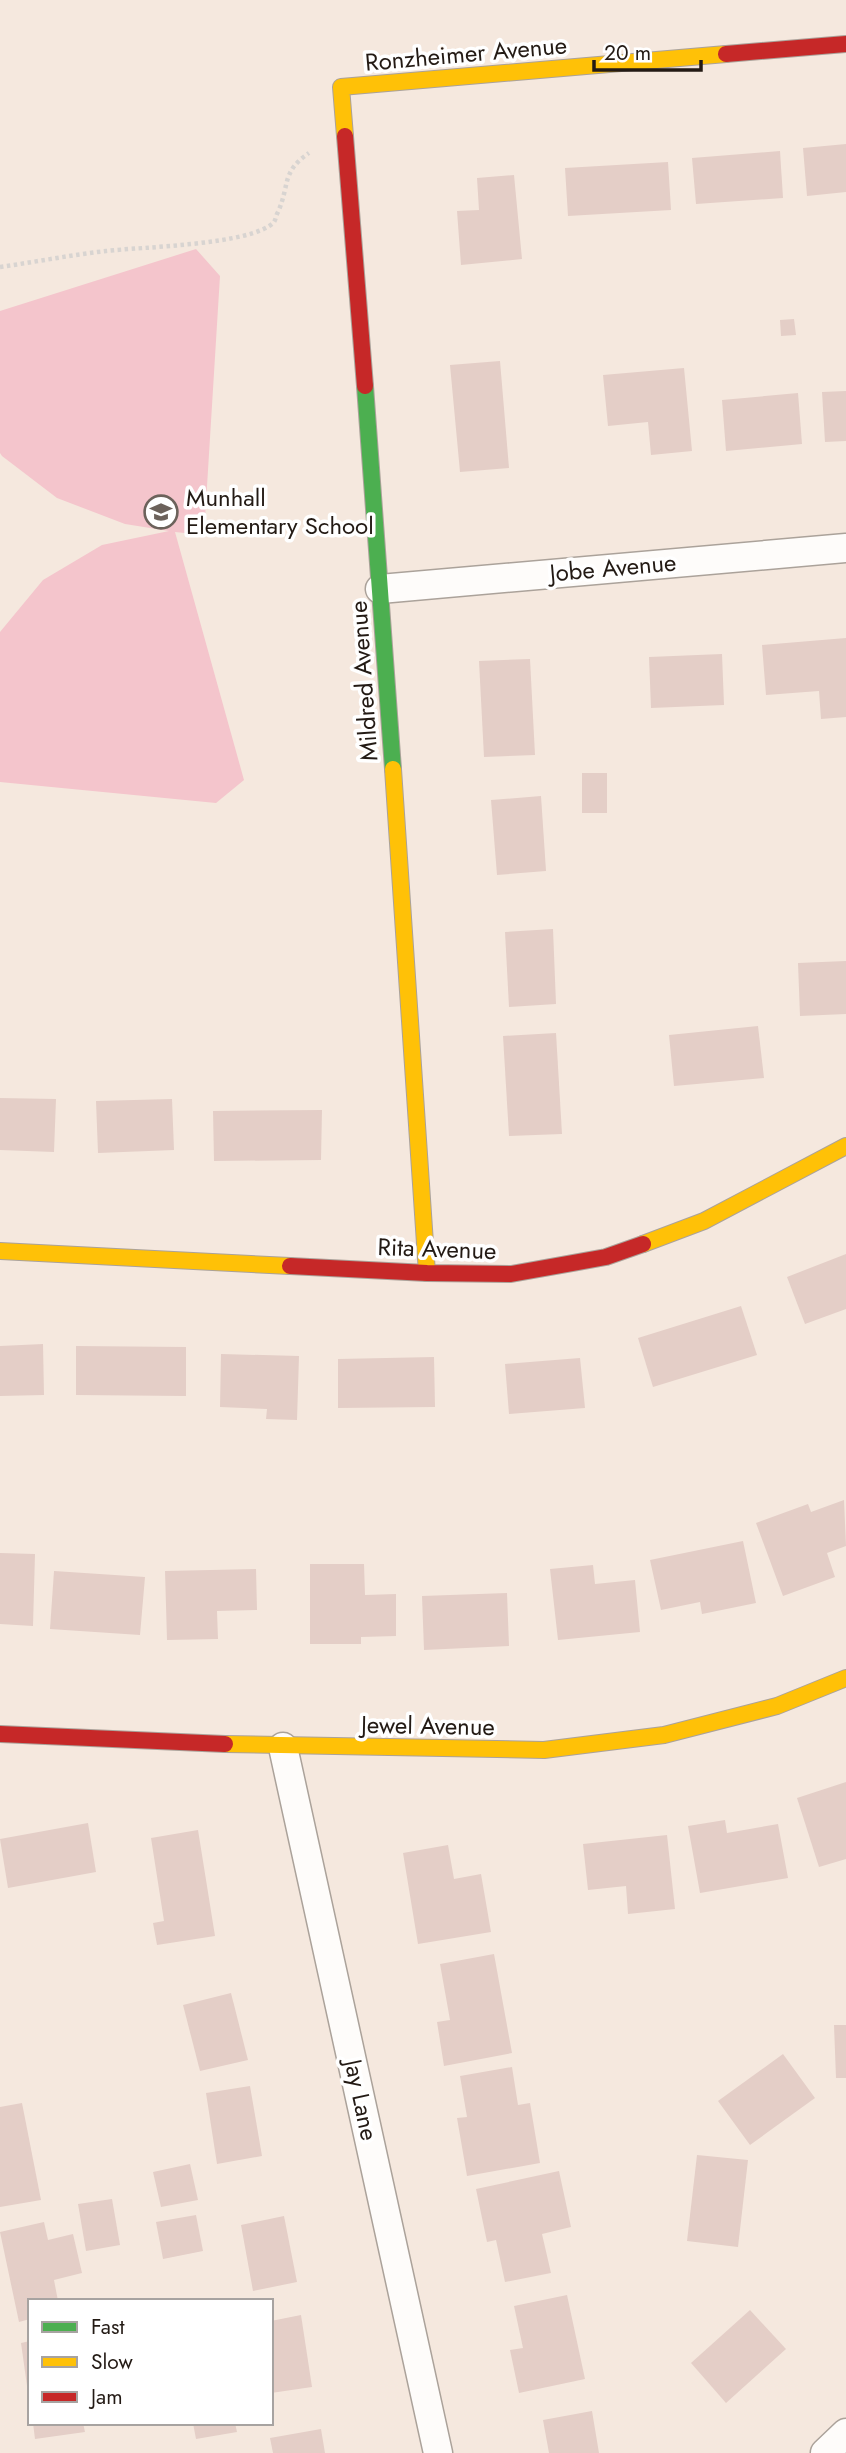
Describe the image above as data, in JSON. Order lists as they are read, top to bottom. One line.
{"streets":{"street":["Ronzheimer Avenue","Jobe Avenue","Mildred Avenue","Rita Avenue","Jewel Avenue","Jay Lane"]},"crossings":[["Ronzheimer Avenue","Mildred Avenue"],["Jobe Avenue","Mildred Avenue"],["Mildred Avenue","Rita Avenue"],["Jewel Avenue","Jay Lane"]],"places":{"school or university":["Munhall Elementary School"]},"legend":["Fast","Slow","Jam"],"scale_bar":"20 m"}
